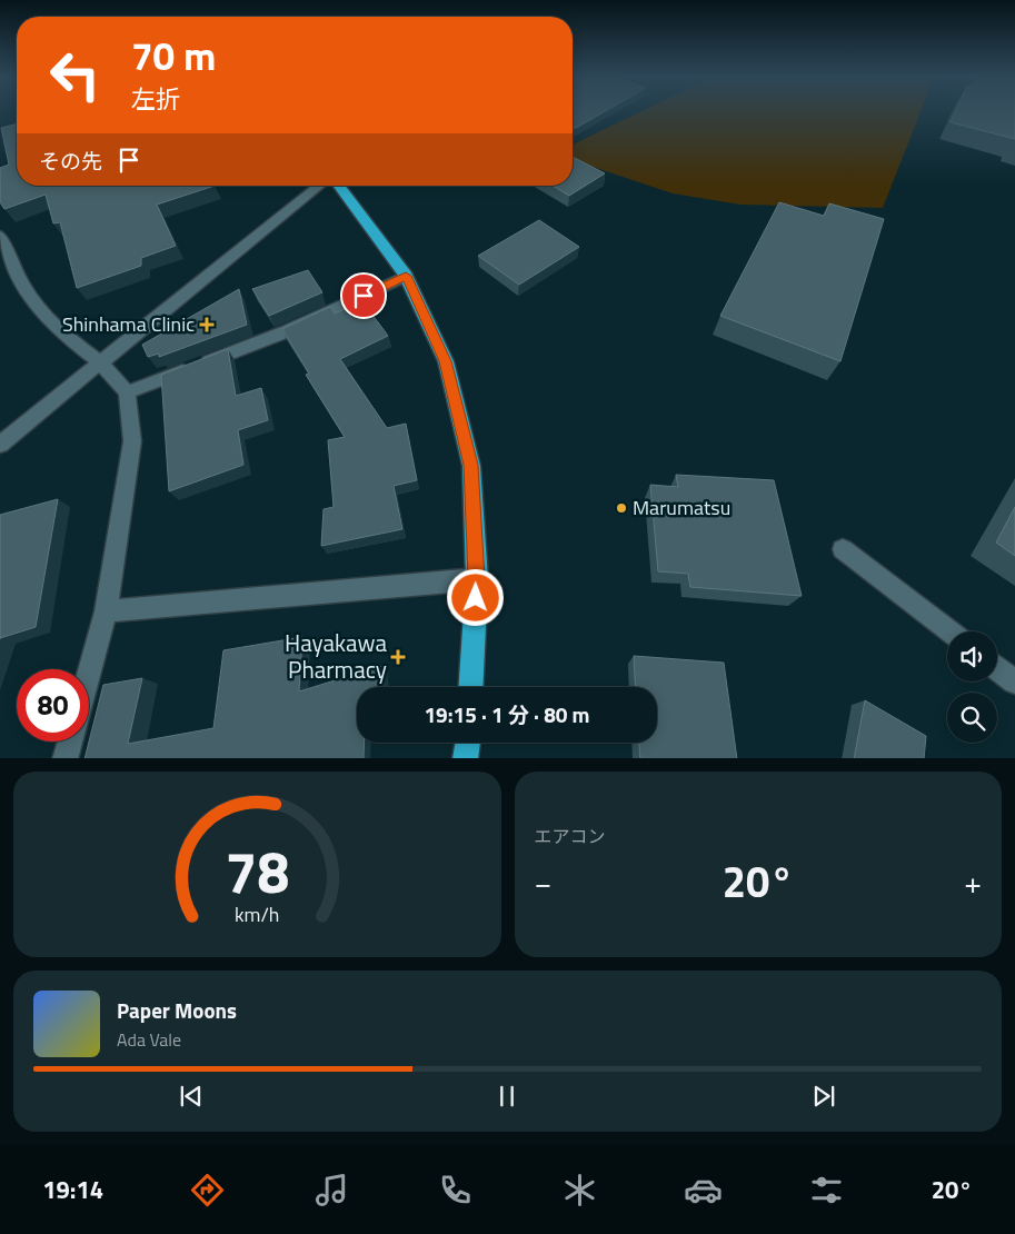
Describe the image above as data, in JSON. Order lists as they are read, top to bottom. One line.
{"places":{"health":["Shinhama Clinic","Hayakawa Pharmacy"],"other":["Marumatsu"]},"page":{"turn":["70 m","左折"],"then":"その先","limit":"80","trip":"19:15 · 1 分 · 80 m","tile":"エアコン","heat":["−","20°","+"],"song":["Paper Moons","Ada Vale"],"tabs":["19:14","20°"],"gauge":["78","km/h"]}}
